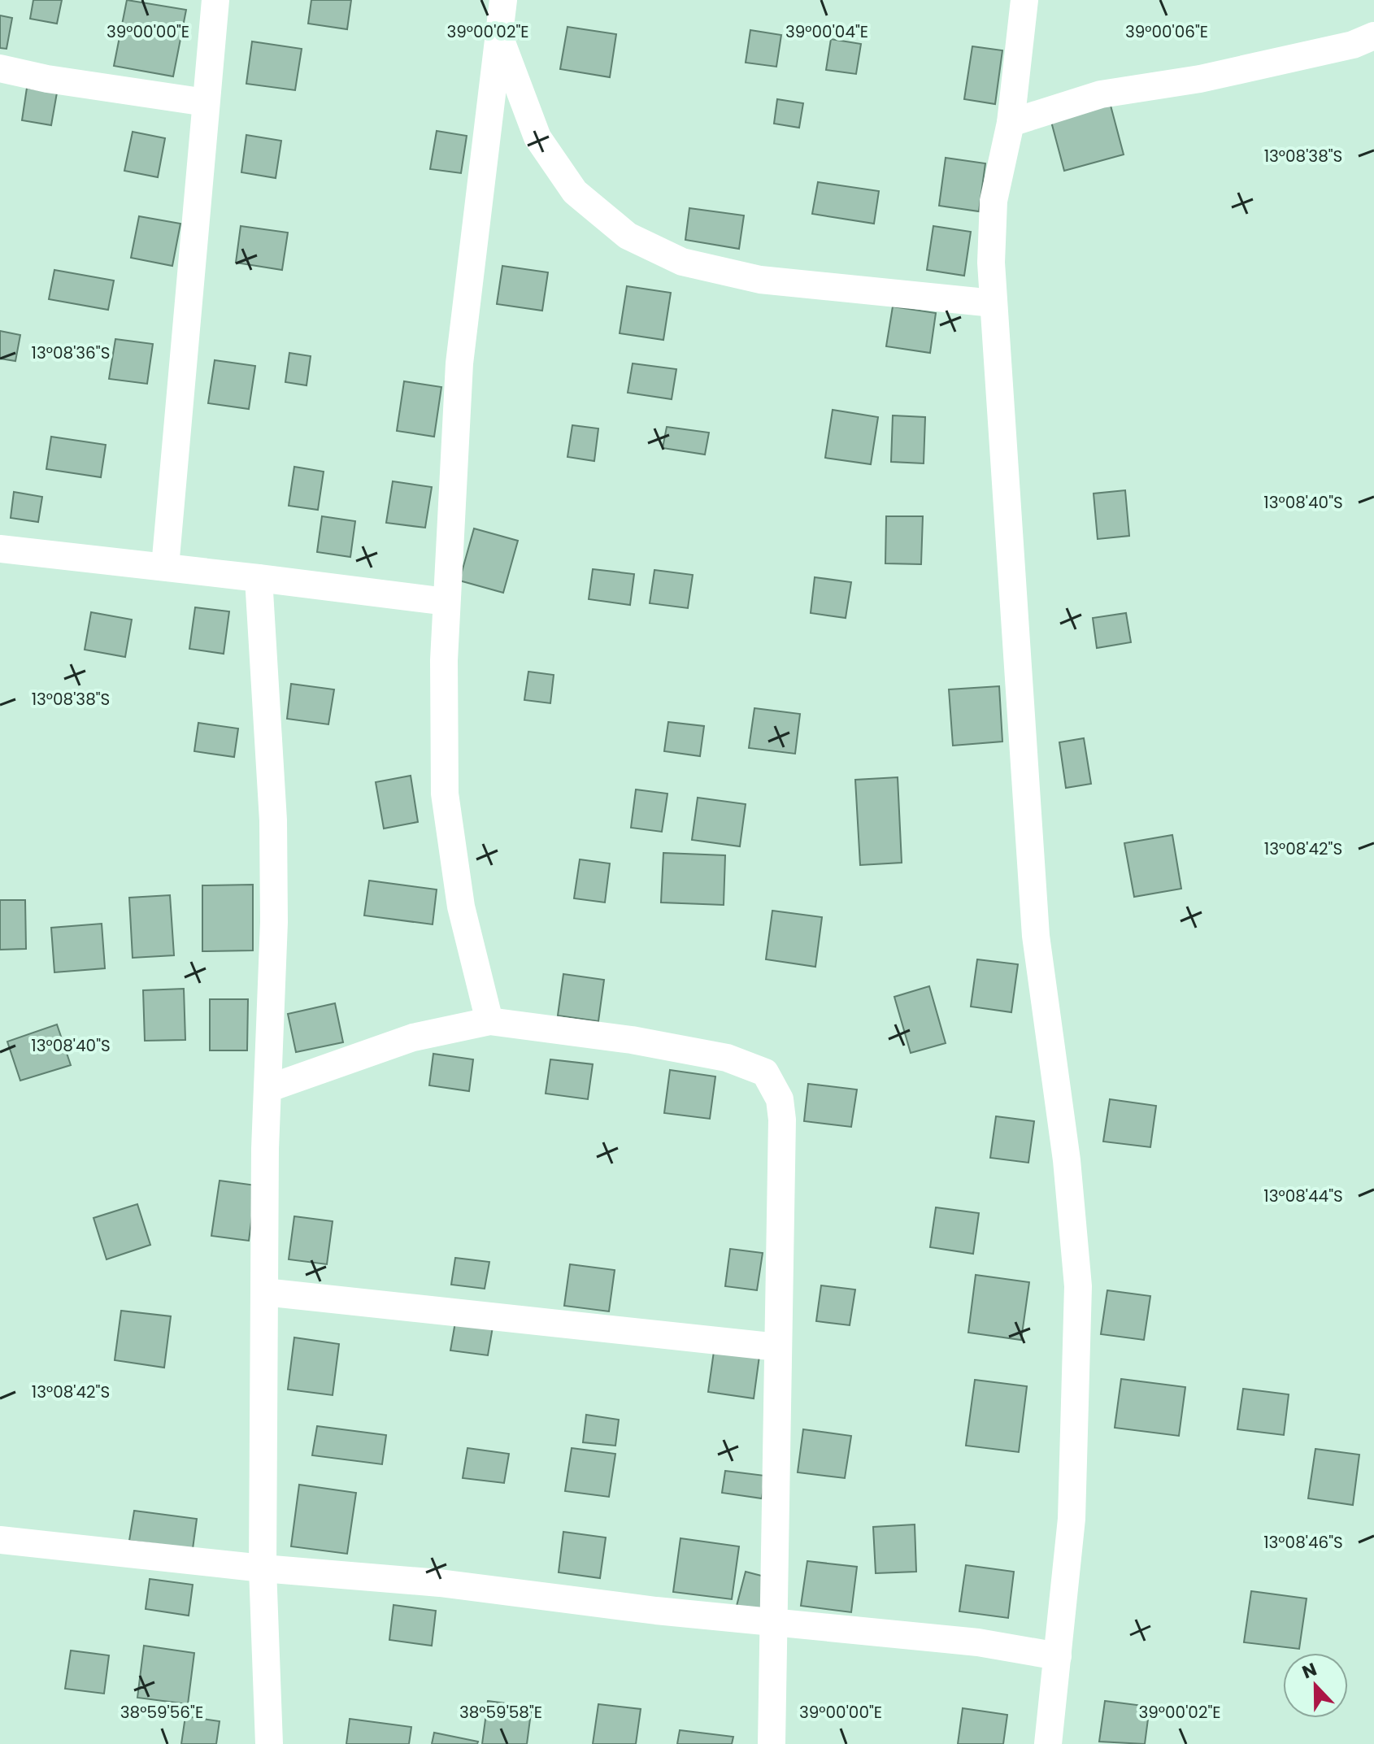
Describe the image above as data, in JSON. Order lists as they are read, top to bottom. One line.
{"north":"top","coordinates":["39°00'02\"E","39°00'04\"E","39°00'06\"E","39°00'00\"E","13°08'38\"S","13°08'36\"S","13°08'40\"S","13°08'42\"S","13°08'44\"S","13°08'46\"S","38°59'56\"E","38°59'58\"E"]}
